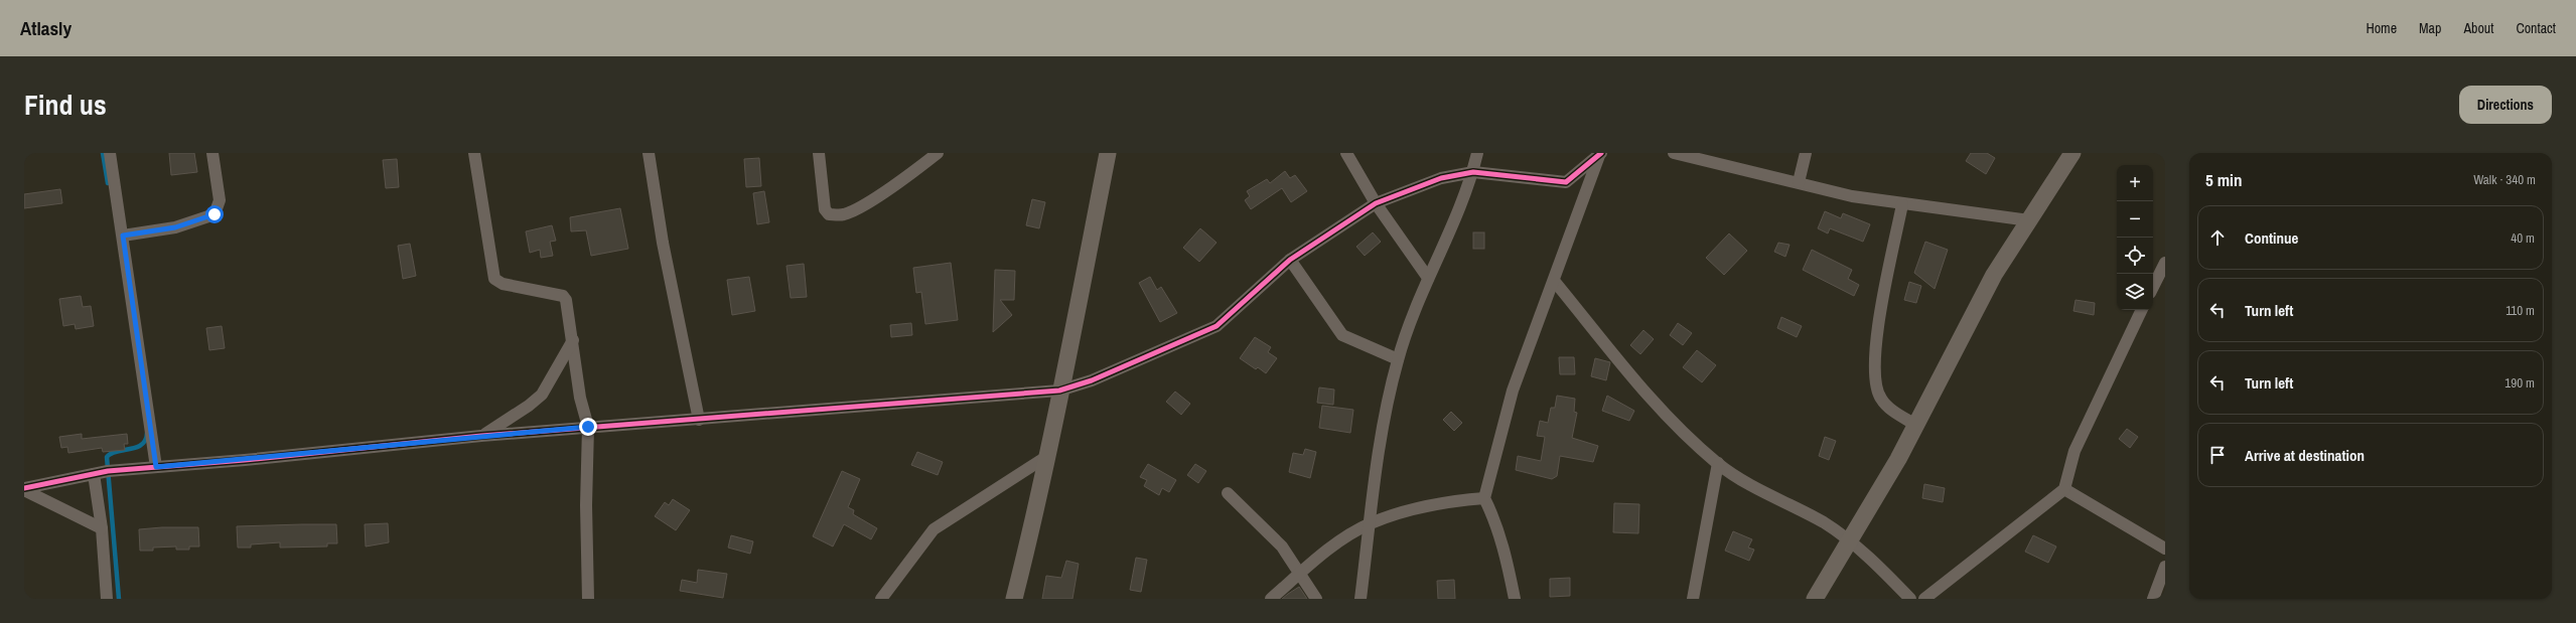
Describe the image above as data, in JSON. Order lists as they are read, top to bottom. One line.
{"page":{"header":"Atlasly","nav":["Home","Map","About","Contact"],"title":"Find us","buttons":"Directions","heading":["5 min","Walk · 340 m"],"map_buttons":["+","−"],"list":[["Continue","40 m"],["Turn left","110 m"],["Turn left","190 m"],"Arrive at destination"]}}
